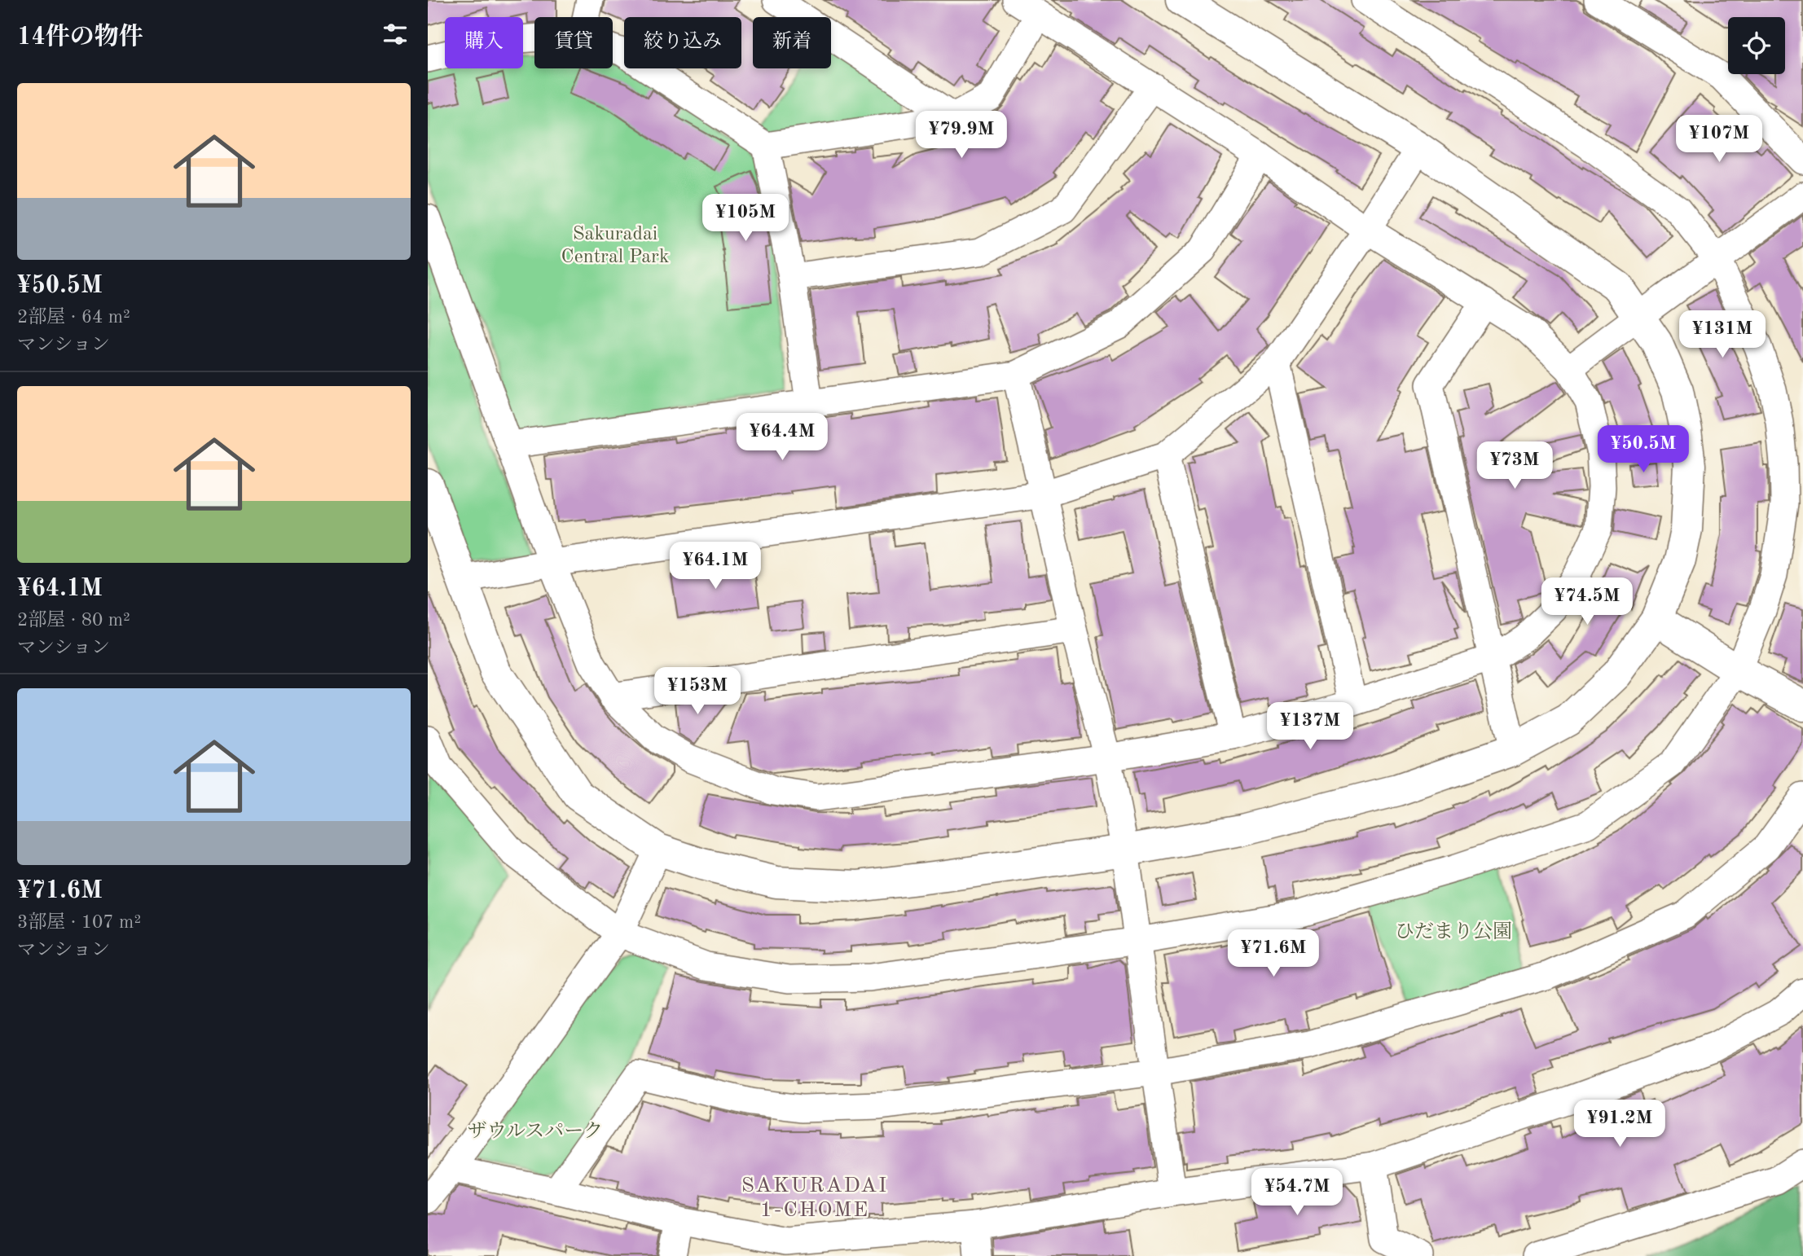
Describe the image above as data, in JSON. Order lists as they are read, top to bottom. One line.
{"districts":["SAKURADAI 1-CHOME"],"parks":["Sakuradai Central Park","ひだまり公園","ザウルスパーク"],"page":{"heading":"14件の物件","chip":["購入","賃貸","絞り込み","新着"],"list":[{"name":"¥50.5M","note":"2部屋 · 64 m² · マンション"},{"name":"¥64.1M","note":"2部屋 · 80 m² · マンション"},{"name":"¥71.6M","note":"3部屋 · 107 m² · マンション"}],"price":["¥79.9M","¥107M","¥105M","¥131M","¥64.4M","¥50.5M","¥73M","¥64.1M","¥74.5M","¥153M","¥137M","¥71.6M","¥91.2M","¥54.7M"]}}
